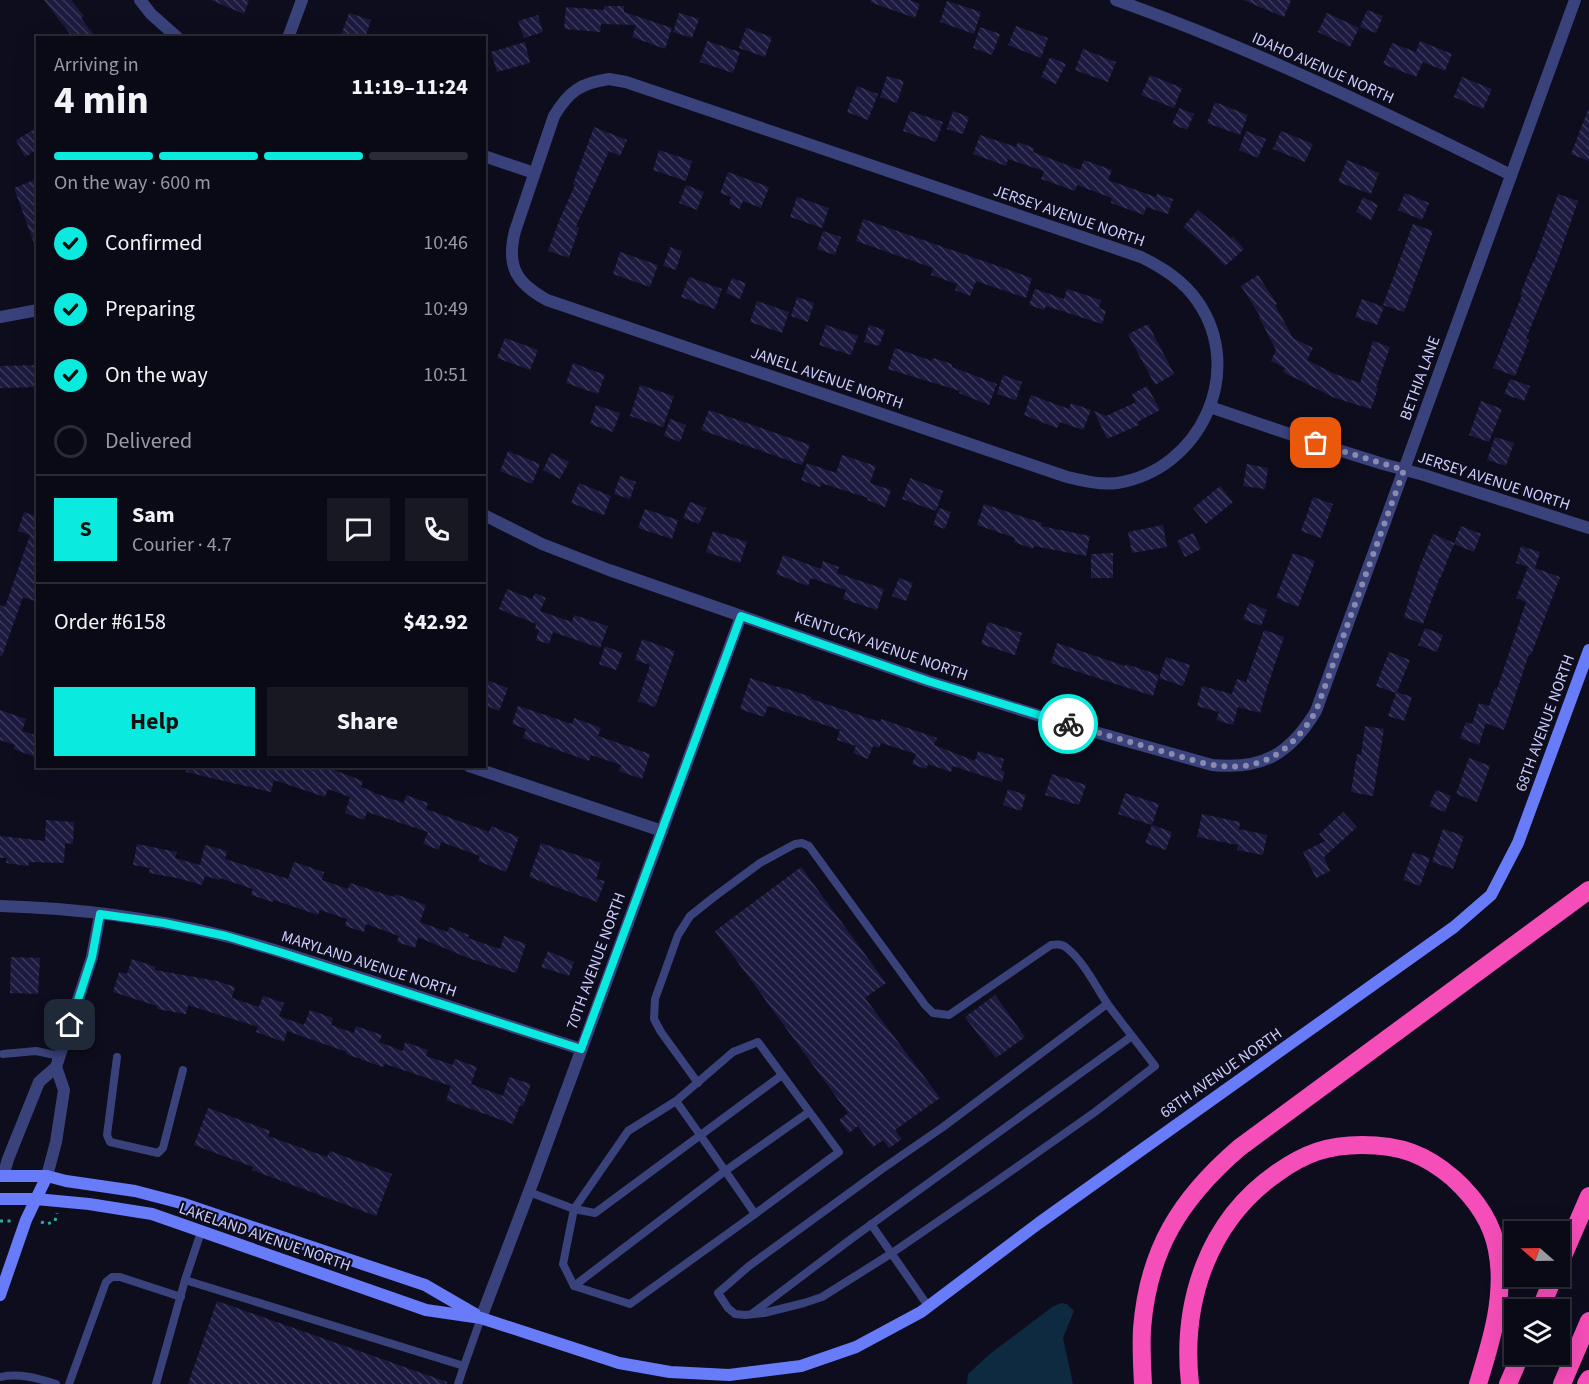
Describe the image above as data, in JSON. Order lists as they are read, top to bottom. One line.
{"streets":{"street":["IDAHO AVENUE NORTH","JERSEY AVENUE NORTH","JANELL AVENUE NORTH","BETHIA LANE","KENTUCKY AVENUE NORTH","68TH AVENUE NORTH","70TH AVENUE NORTH","MARYLAND AVENUE NORTH","LAKELAND AVENUE NORTH"]},"crossings":[["IDAHO AVENUE NORTH","BETHIA LANE"],["JERSEY AVENUE NORTH","JANELL AVENUE NORTH"],["JERSEY AVENUE NORTH","BETHIA LANE"],["BETHIA LANE","KENTUCKY AVENUE NORTH"],["KENTUCKY AVENUE NORTH","70TH AVENUE NORTH"],["68TH AVENUE NORTH","LAKELAND AVENUE NORTH"],["70TH AVENUE NORTH","MARYLAND AVENUE NORTH"],["70TH AVENUE NORTH","LAKELAND AVENUE NORTH"]],"north":"left","page":{"heading":["4 min","Arriving in","11:19–11:24"],"panel":["Sam","Courier · 4.7","Order #6158","$42.92"],"bar":"On the way · 600 m","list":[["Confirmed","10:46"],["Preparing","10:49"],["On the way","10:51"],"Delivered"],"round":"S","buttons":["Help","Share"]}}
